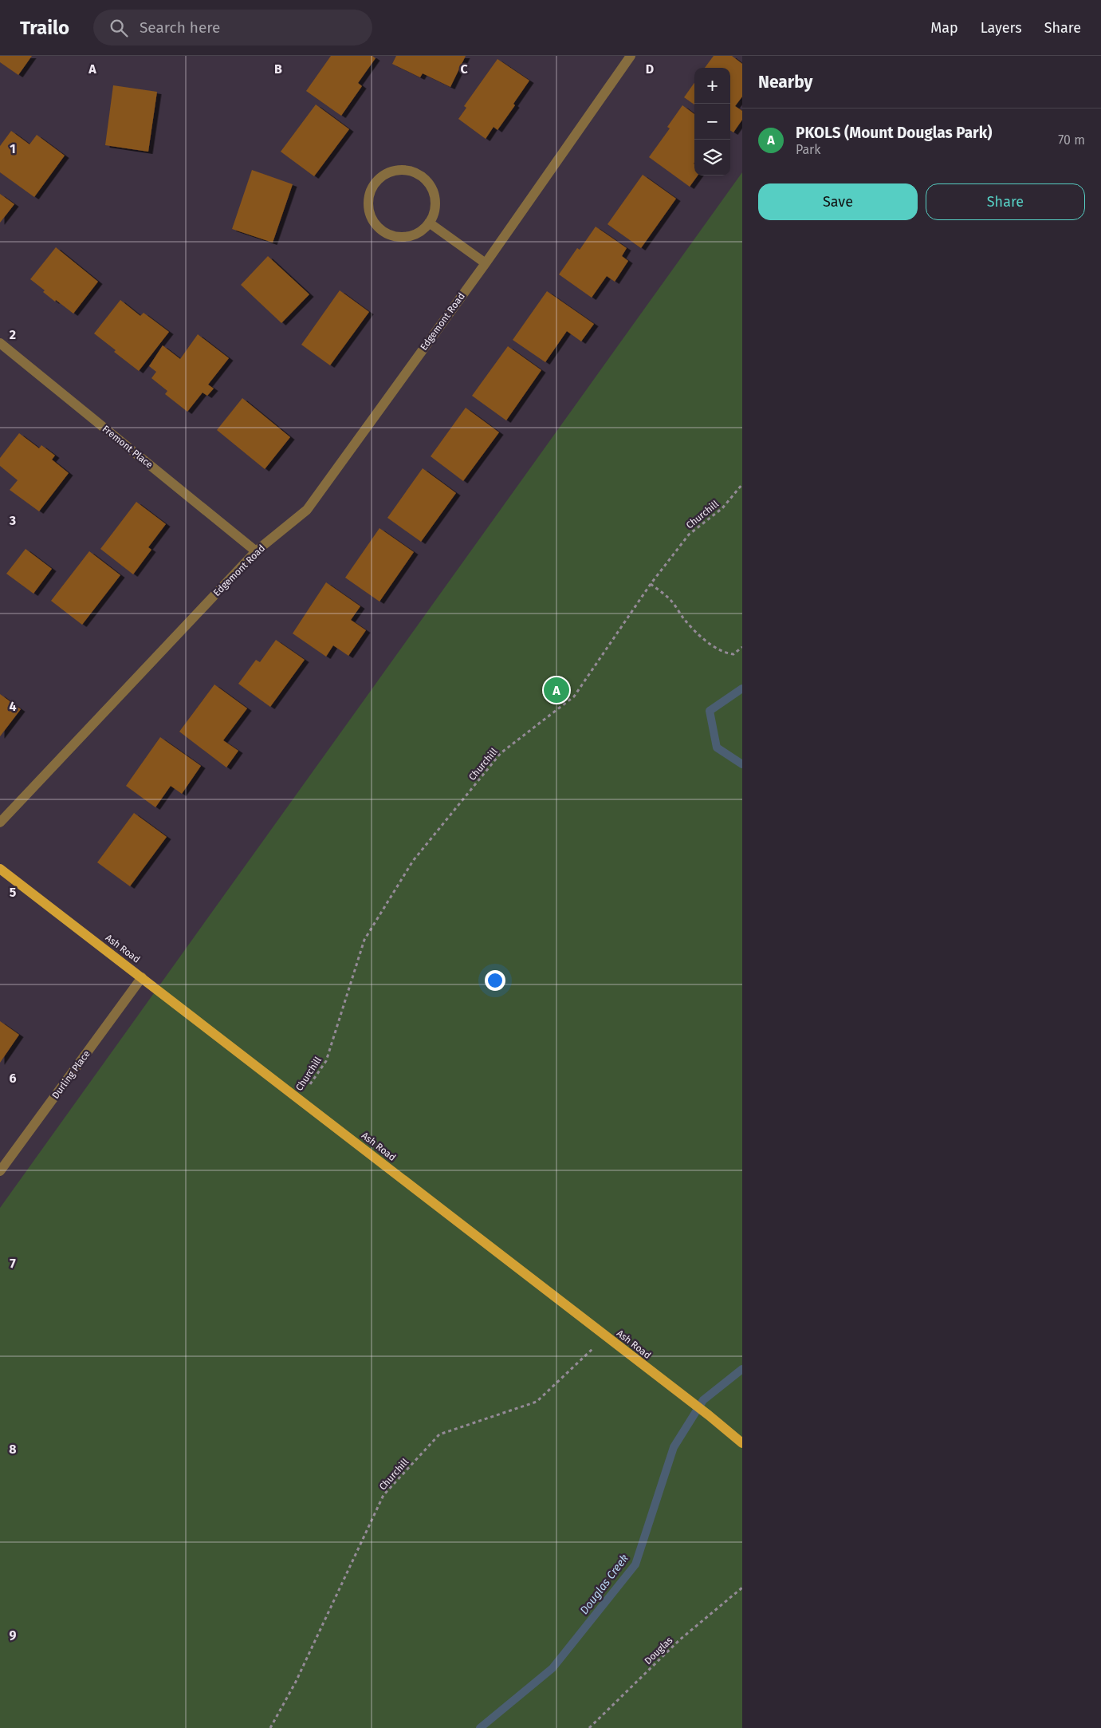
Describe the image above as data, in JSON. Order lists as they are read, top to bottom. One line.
{"streets":{"main road":["Ash Road"],"street":["Edgemont Road","Fremont Place","Durling Place"],"path":["Churchill","Douglas"]},"crossings":[["Edgemont Road","Fremont Place"],["Churchill","Ash Road"],["Ash Road","Durling Place"]],"water":["Douglas Creek"],"page":{"header":"Trailo","search":"Search here","nav":["Map","Layers","Share"],"heading":"Nearby","map_buttons":["+","−"],"list":[{"mark":"A","name":"PKOLS (Mount Douglas Park)","note":"Park","value":"70 m"}],"buttons":["Save","Share"],"pins":"A"},"grid":{"columns":["A","B","C","D"],"rows":["1","2","3","4","5","6","7","8","9"]}}
